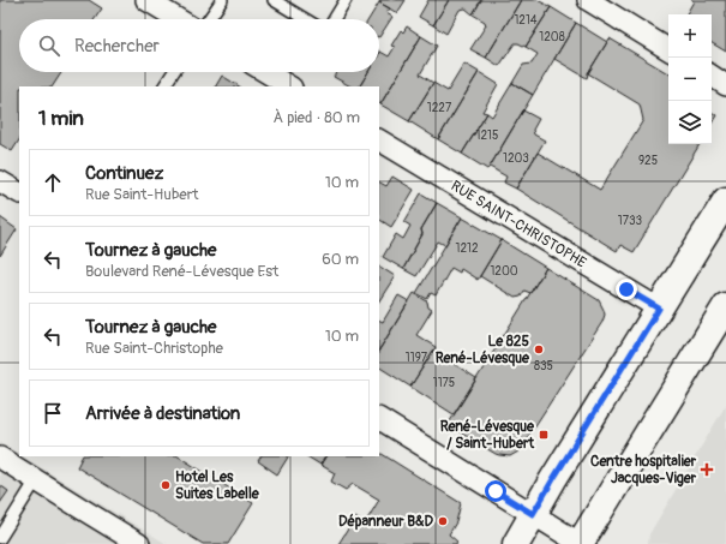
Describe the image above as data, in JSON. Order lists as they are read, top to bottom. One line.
{"streets":{"street":["RUE SAINT-CHRISTOPHE"]},"places":{"other":["Le 825 René-Lévesque","Hotel Les Suites Labelle","Dépanneur B&D"],"transit":["René-Lévesque / Saint-Hubert"],"health":["Centre hospitalier Jacques-Viger"]},"house_numbers":["1214","1208","1227","1215","1203","925","1733","1212","1200","1197","835","1175"],"page":{"map_buttons":["+","−"],"search":"Rechercher","heading":["1 min","À pied · 80 m"],"list":[["Continuez","Rue Saint-Hubert","10 m"],["Tournez à gauche","Boulevard René-Lévesque Est","60 m"],["Tournez à gauche","Rue Saint-Christophe","10 m"],"Arrivée à destination"]}}
